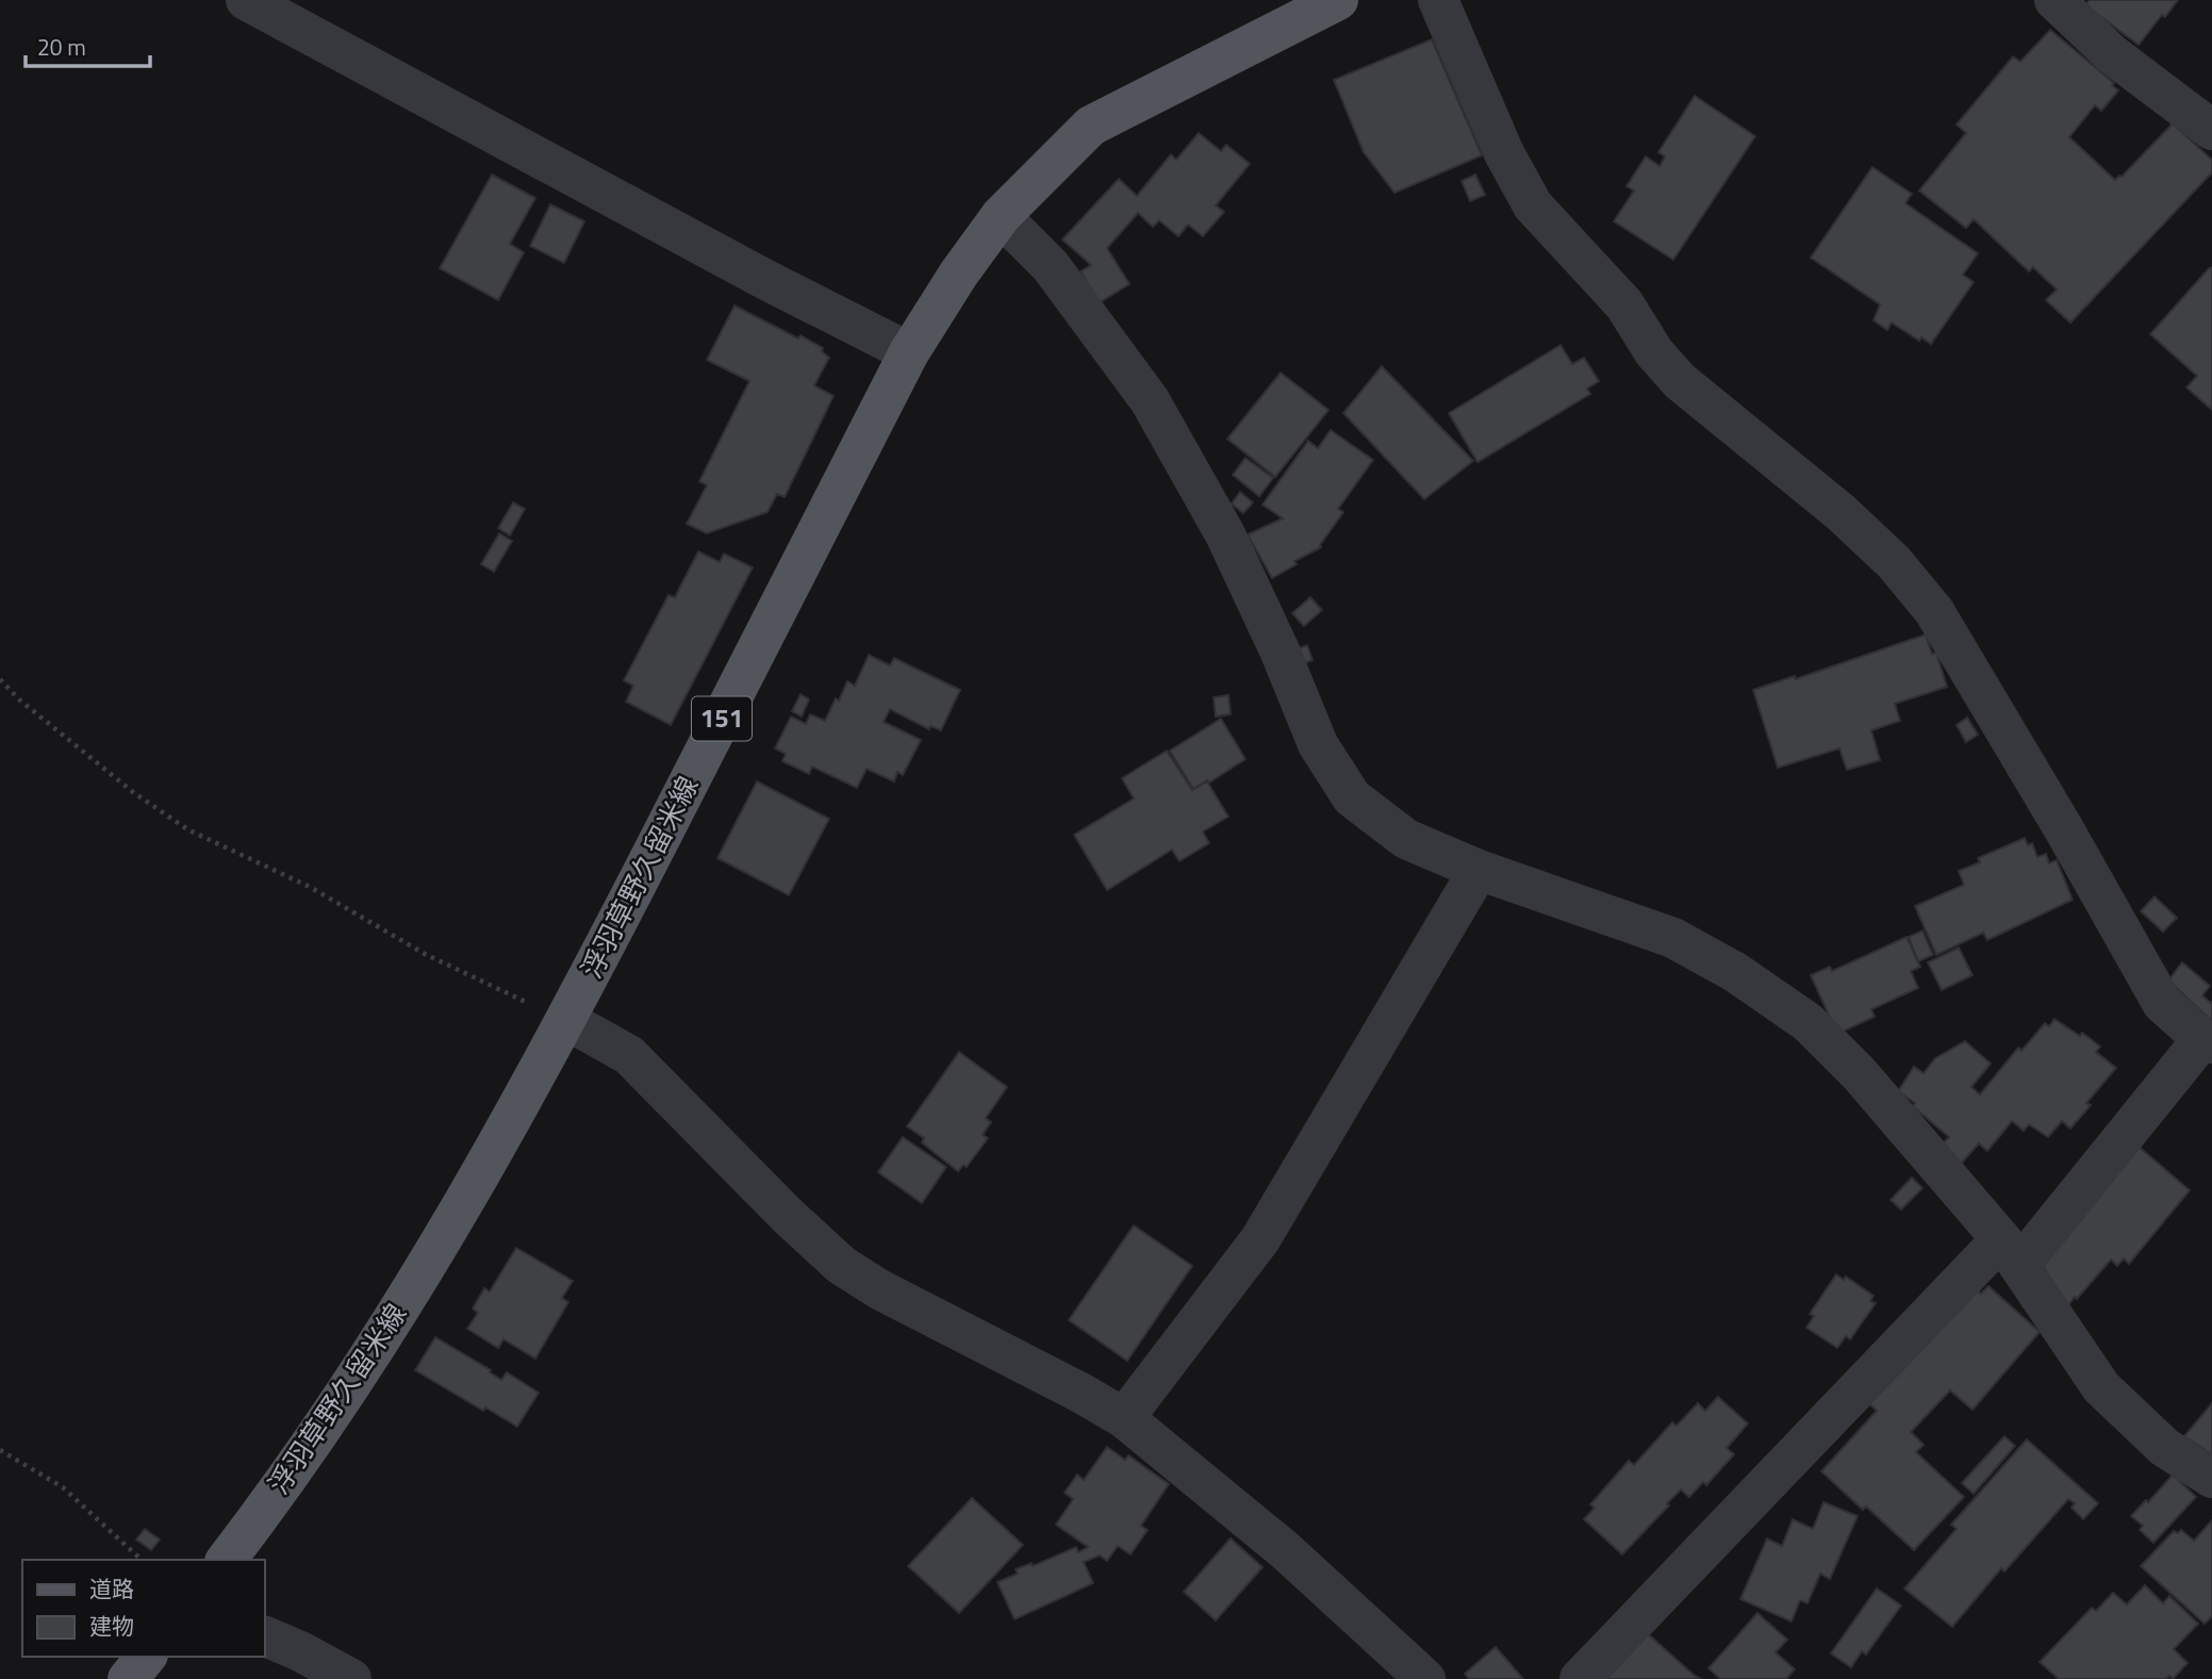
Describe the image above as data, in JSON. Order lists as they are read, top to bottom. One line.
{"streets":{"main road":["151","浮羽草野久留米線"]},"legend":["道路","建物"],"scale_bar":"20 m"}
